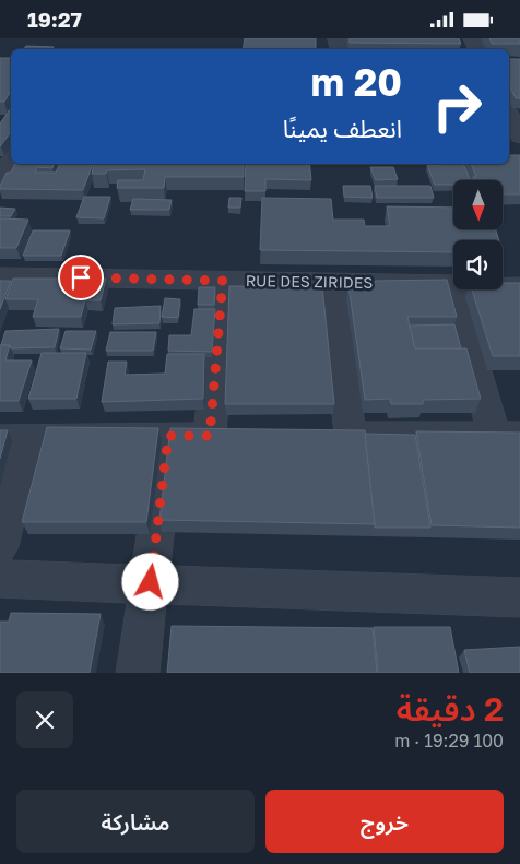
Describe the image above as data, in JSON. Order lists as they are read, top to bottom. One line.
{"streets":{"street":["RUE DES ZIRIDES"]},"north":"bottom","page":{"status":"19:27","turn":["20 m","انعطف يمينًا"],"heading":["2 دقيقة","100 m · 19:29"],"buttons":["خروج","مشاركة"]}}
